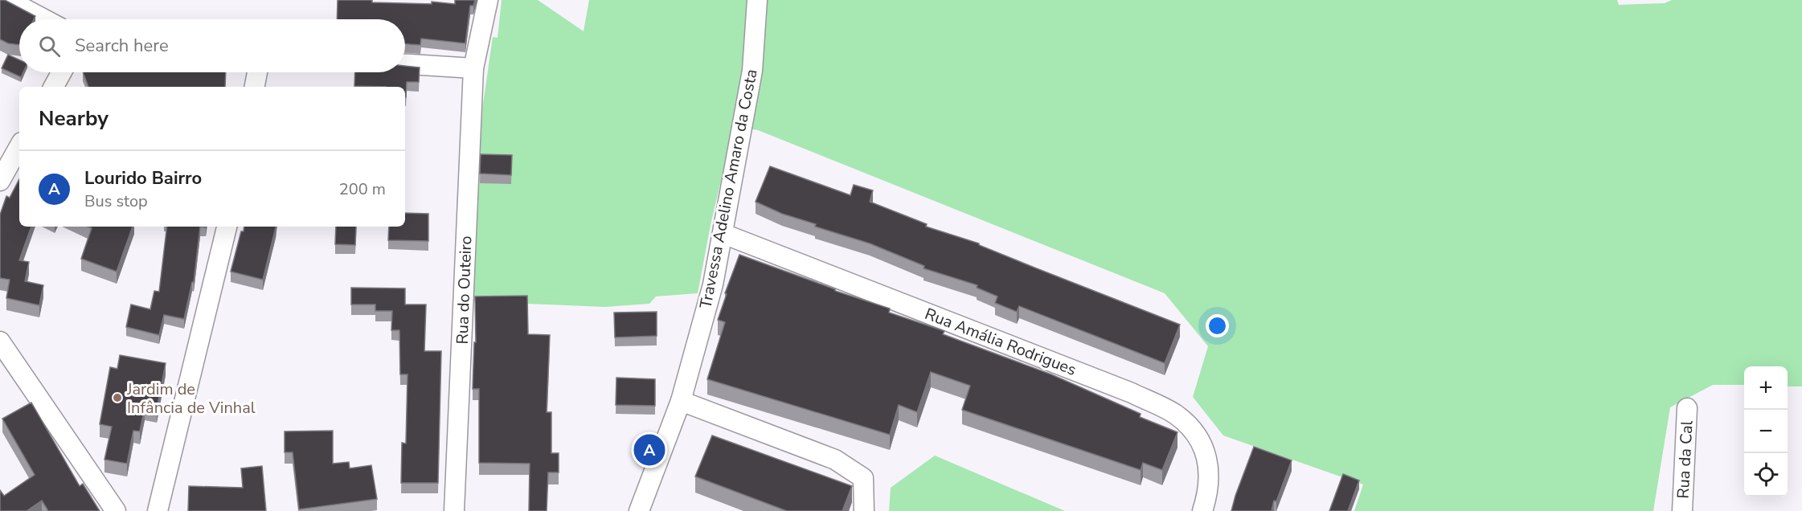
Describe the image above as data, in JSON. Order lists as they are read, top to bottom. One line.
{"streets":{"street":["Travessa Adelino Amaro da Costa","Rua do Outeiro","Rua Amália Rodrigues","Rua da Cal"]},"crossings":[["Travessa Adelino Amaro da Costa","Rua Amália Rodrigues"]],"places":["Jardim de Infância de Vinhal"],"page":{"search":"Search here","heading":"Nearby","list":[{"mark":"A","name":"Lourido Bairro","note":"Bus stop","value":"200 m"}],"map_buttons":["+","−"],"pins":"A"}}
